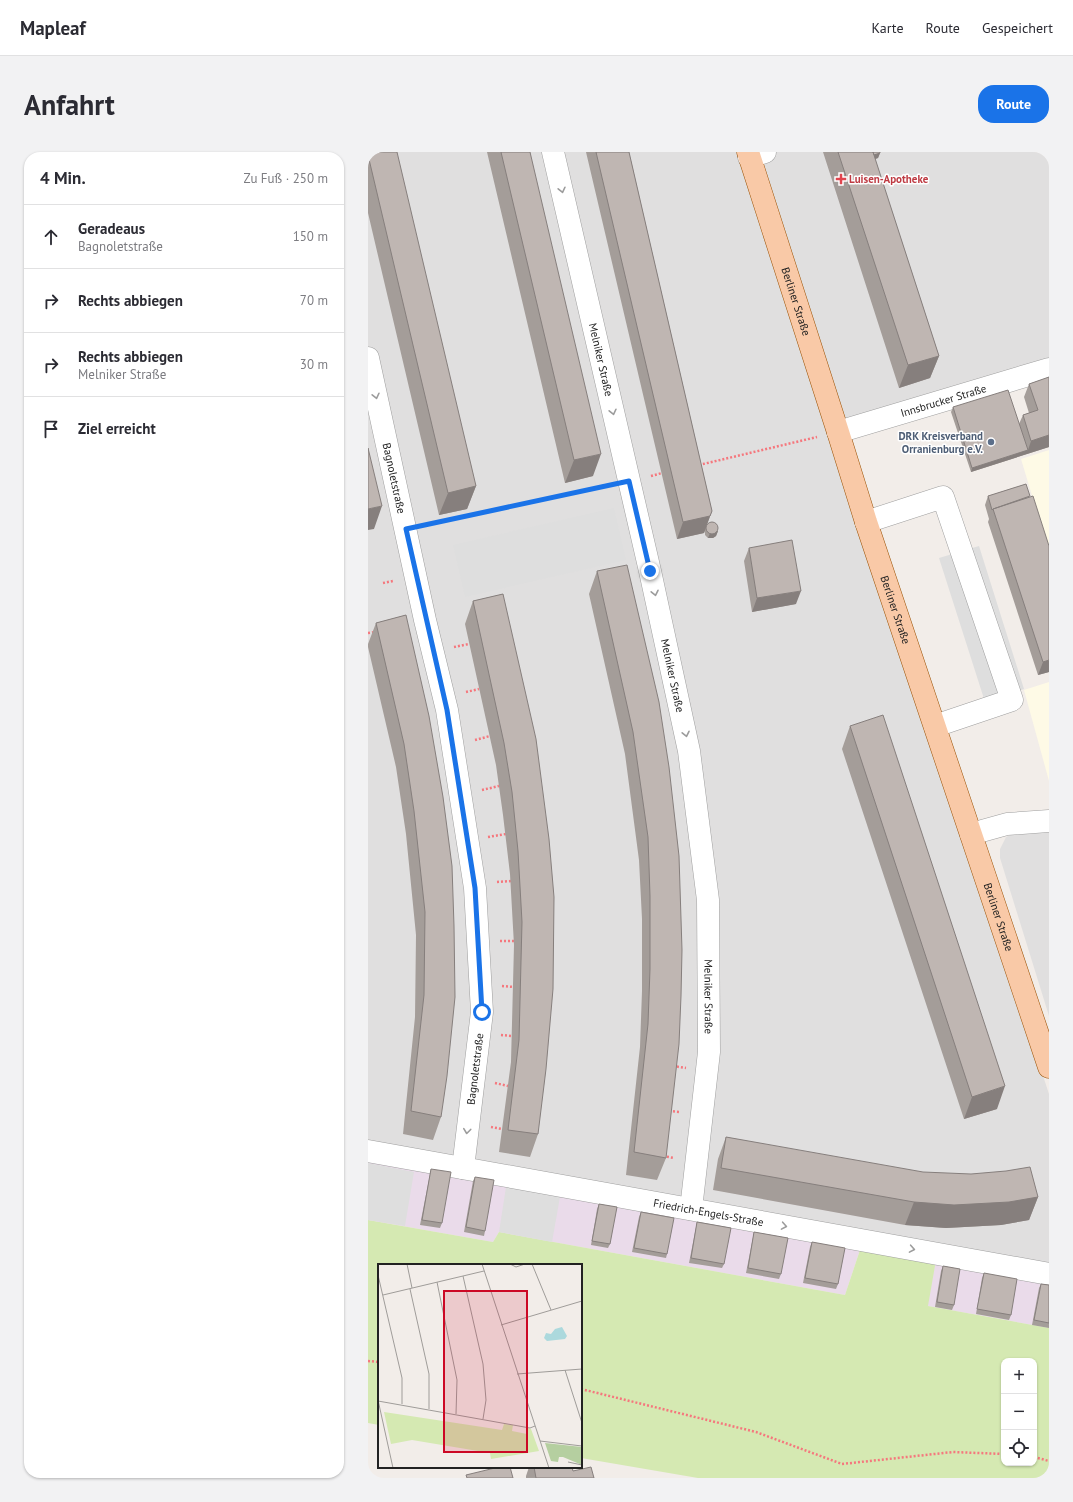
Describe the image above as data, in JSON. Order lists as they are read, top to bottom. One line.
{"streets":{"main road":["Berliner Straße"],"street":["Melniker Straße","Innsbrucker Straße","Bagnoletstraße","Friedrich-Engels-Straße"]},"crossings":[["Berliner Straße","Innsbrucker Straße"],["Melniker Straße","Friedrich-Engels-Straße"],["Bagnoletstraße","Friedrich-Engels-Straße"]],"one_way":["Melniker Straße","Bagnoletstraße","Friedrich-Engels-Straße"],"places":{"health":["Luisen-Apotheke"],"other":["DRK Kreisverband Orranienburg e.V."]},"page":{"header":"Mapleaf","nav":["Karte","Route","Gespeichert"],"buttons":"Route","title":"Anfahrt","heading":["4 Min.","Zu Fuß · 250 m"],"list":[["Geradeaus","Bagnoletstraße","150 m"],["Rechts abbiegen","70 m"],["Rechts abbiegen","Melniker Straße","30 m"],"Ziel erreicht"],"map_buttons":["+","−"]}}
